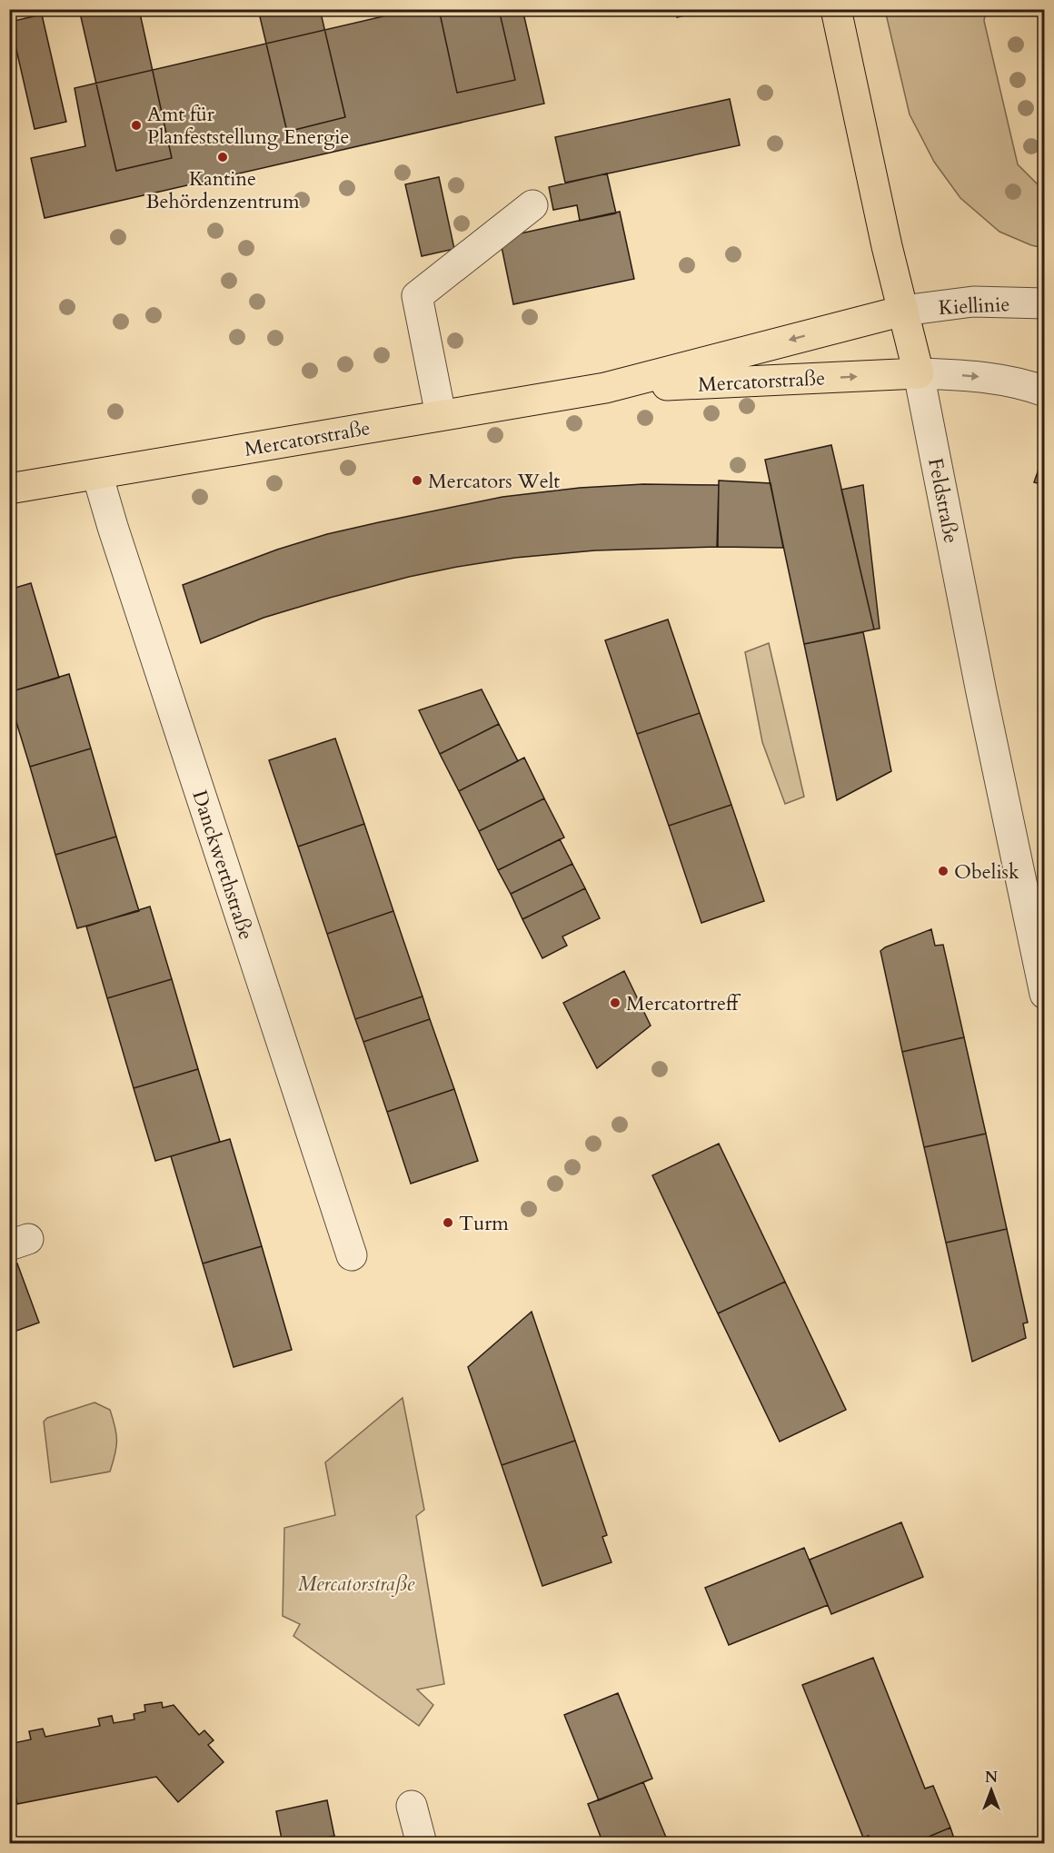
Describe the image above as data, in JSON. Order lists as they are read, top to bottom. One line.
{"streets":{"main road":["Mercatorstraße","Feldstraße"],"street":["Kiellinie","Danckwerthstraße"]},"crossings":[["Kiellinie","Mercatorstraße"],["Kiellinie","Feldstraße"],["Mercatorstraße","Feldstraße"],["Mercatorstraße","Danckwerthstraße"]],"parks":["Mercatorstraße"],"places":["Amt für Planfeststellung Energie","Kantine Behördenzentrum","Mercators Welt","Obelisk","Mercatortreff","Turm"],"north":"top"}
